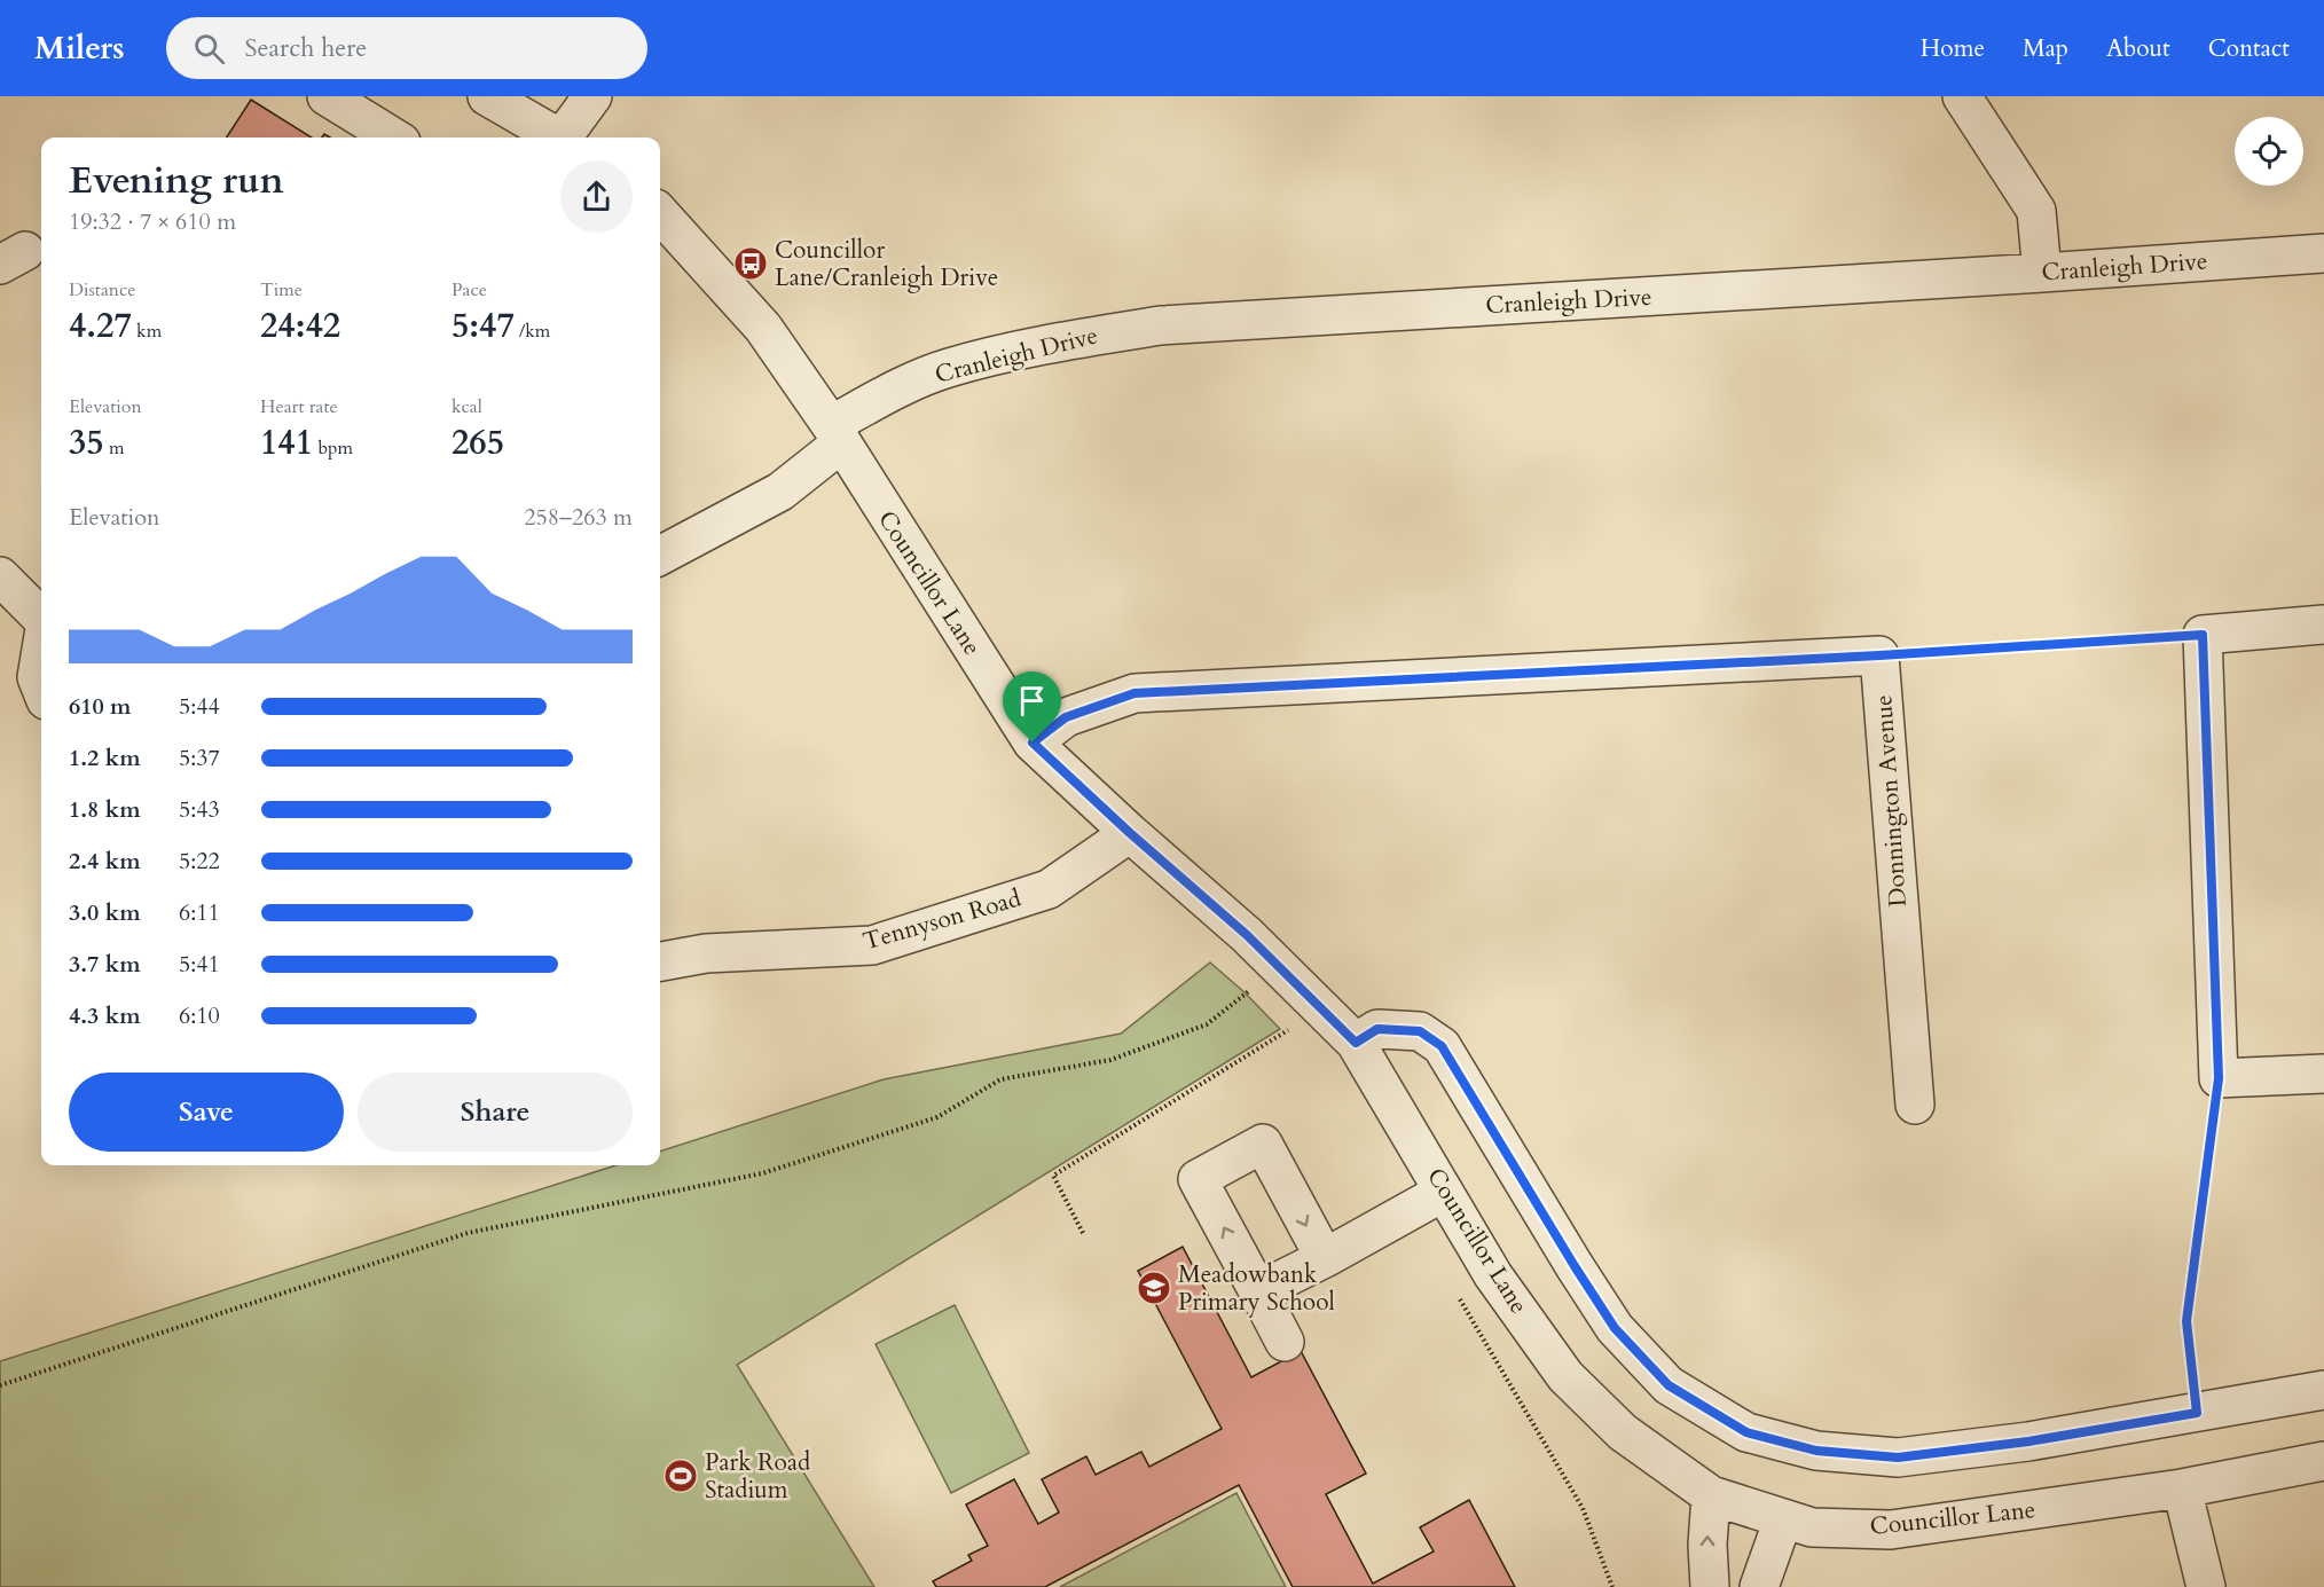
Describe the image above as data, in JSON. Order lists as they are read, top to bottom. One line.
{"streets":{"street":["Cranleigh Drive","Councillor Lane","Donnington Avenue","Tennyson Road"]},"crossings":[["Cranleigh Drive","Councillor Lane"],["Councillor Lane","Tennyson Road"]],"places":{"bus stop":["Councillor Lane/Cranleigh Drive"],"school or university":["Meadowbank Primary School"],"sports":["Park Road Stadium"]},"page":{"header":"Milers","search":"Search here","nav":["Home","Map","About","Contact"],"heading":["Evening run","19:32 · 7 × 610 m"],"stats":[["Distance","4.27 km"],["Time","24:42"],["Pace","5:47 /km"],["Elevation","35 m"],["Heart rate","141 bpm"],["kcal","265"]],"chart":["Elevation","258–263 m"],"list":[{"name":"610 m","note":"5:44"},{"name":"1.2 km","note":"5:37"},{"name":"1.8 km","note":"5:43"},{"name":"2.4 km","note":"5:22"},{"name":"3.0 km","note":"6:11"},{"name":"3.7 km","note":"5:41"},{"name":"4.3 km","note":"6:10"}],"buttons":["Save","Share"]}}
